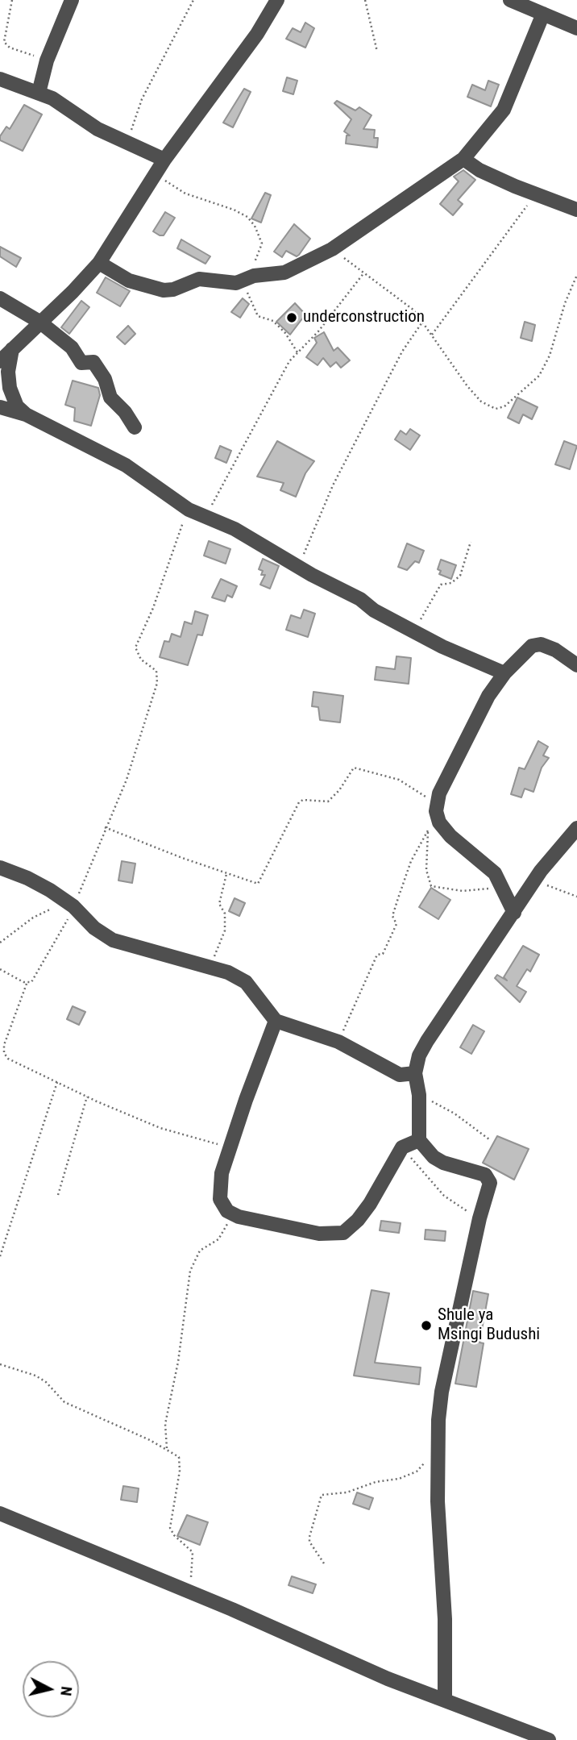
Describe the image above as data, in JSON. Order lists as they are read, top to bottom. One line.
{"places":["underconstruction","Shule ya Msingi Budushi"],"north":"right"}
